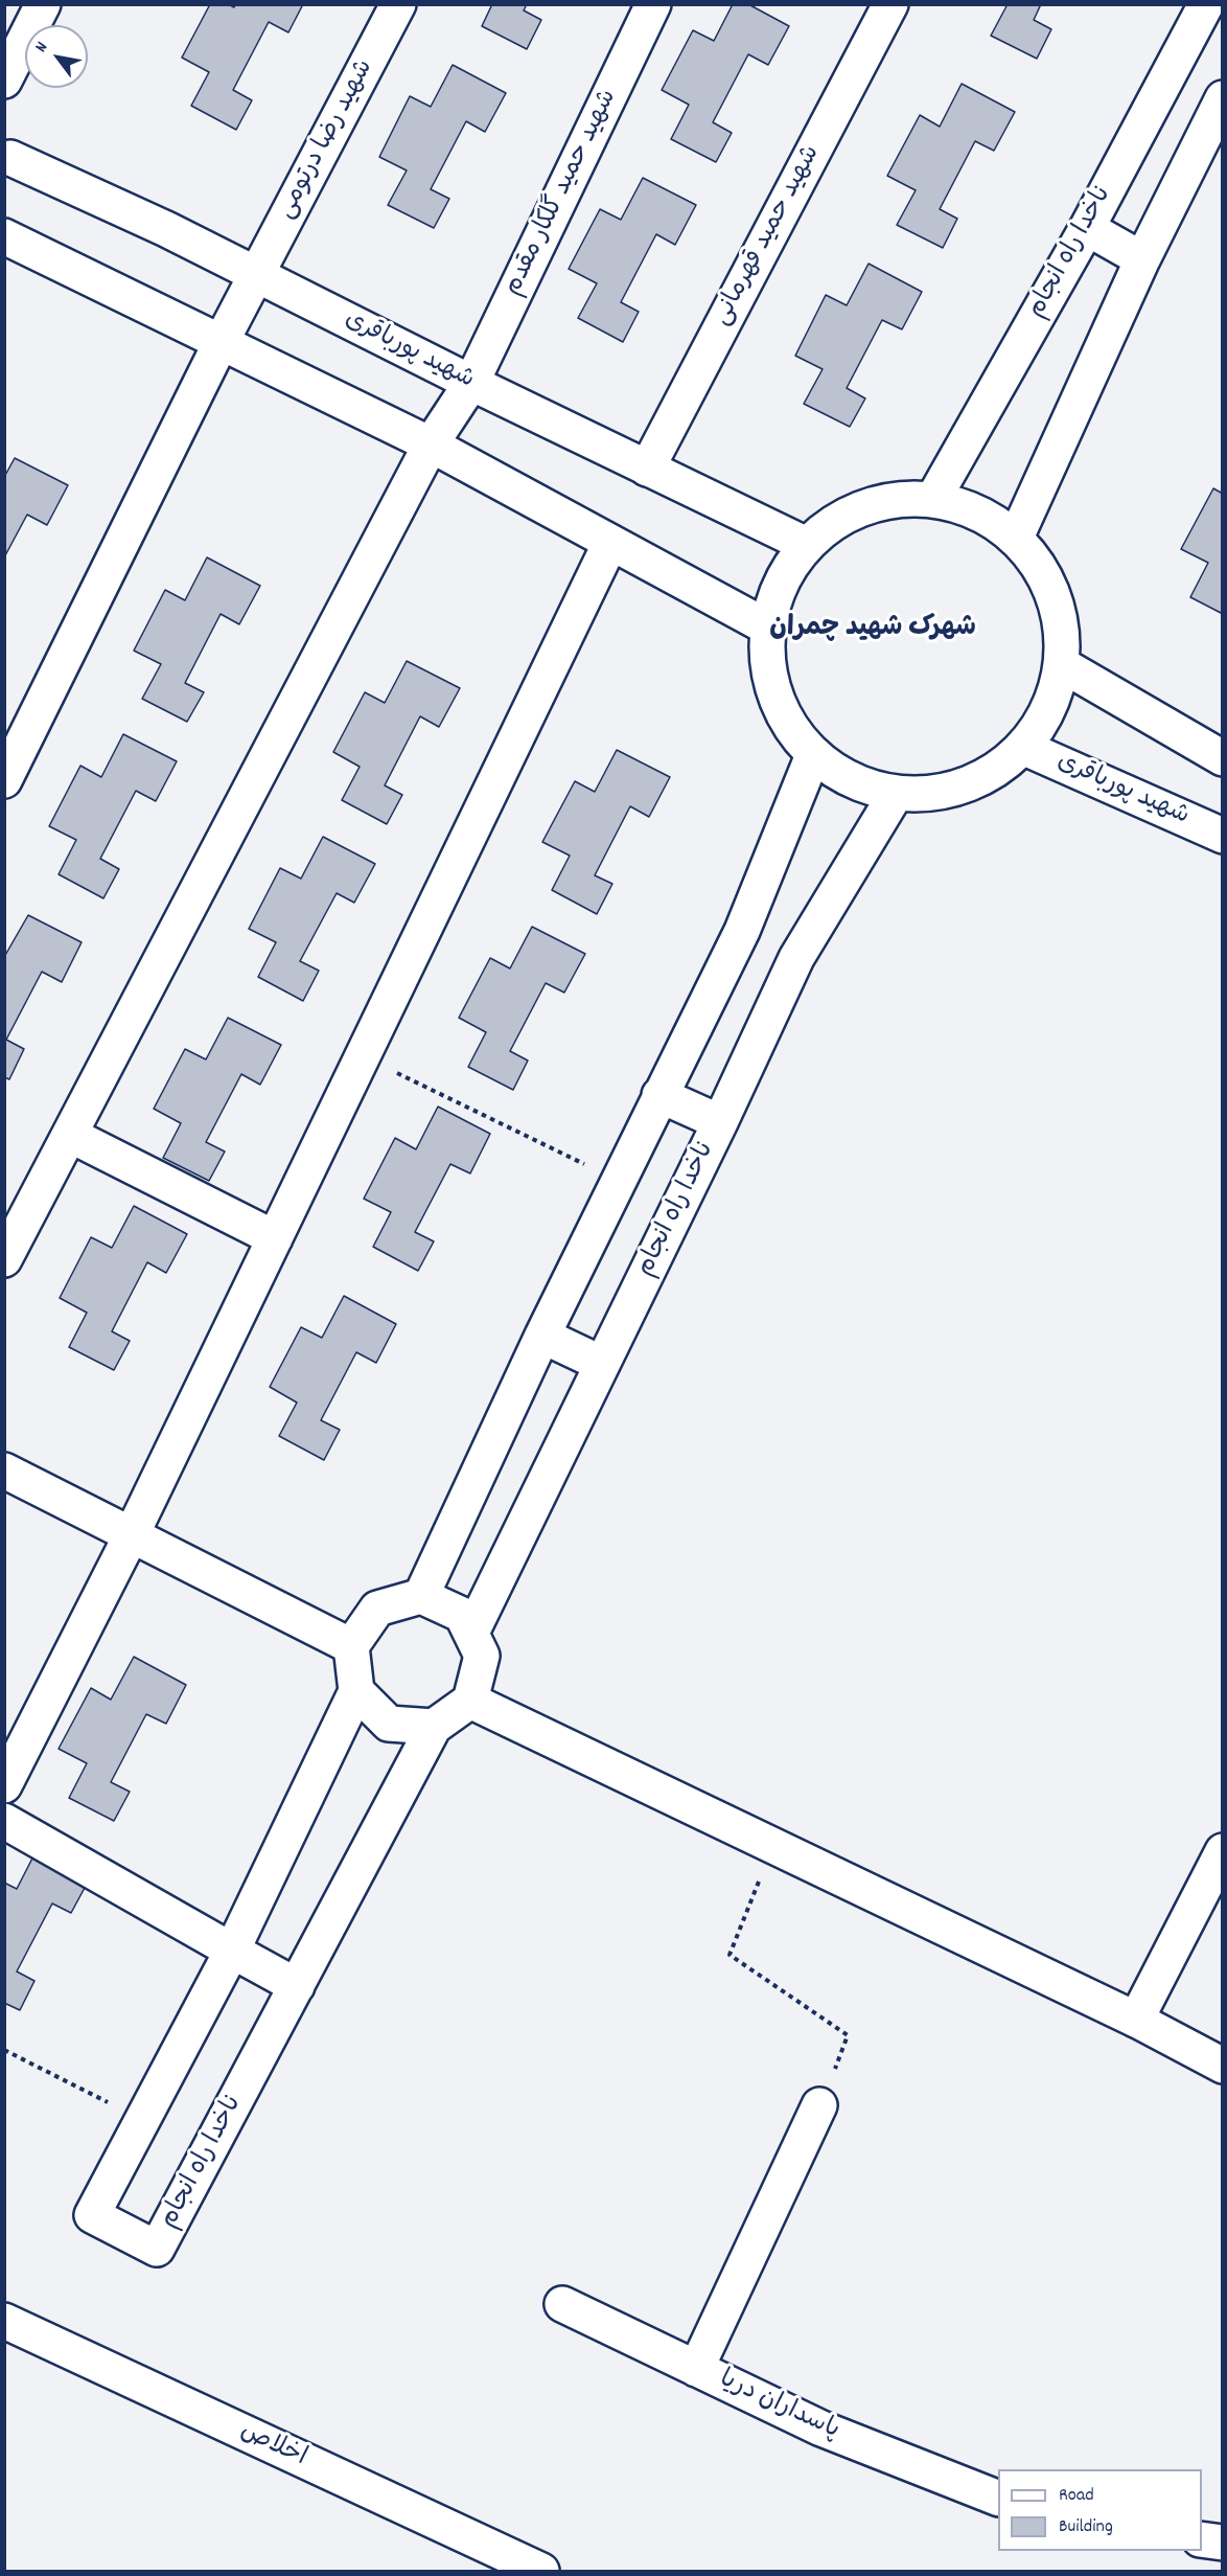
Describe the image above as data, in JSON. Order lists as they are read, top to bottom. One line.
{"streets":{"street":["شهید رضا درتومی","شهید حمید گلکار مقدم","شهید حمید قهرمانی","ناخدا راه انجام","شهید پورباقری","پاسداران دریا","اخلاص"]},"crossings":[["شهید رضا درتومی","شهید پورباقری"],["شهید حمید گلکار مقدم","شهید پورباقری"],["شهید حمید قهرمانی","شهید پورباقری"]],"districts":["شهرک شهید چمران"],"legend":["Road","Building"],"north":"top left"}
